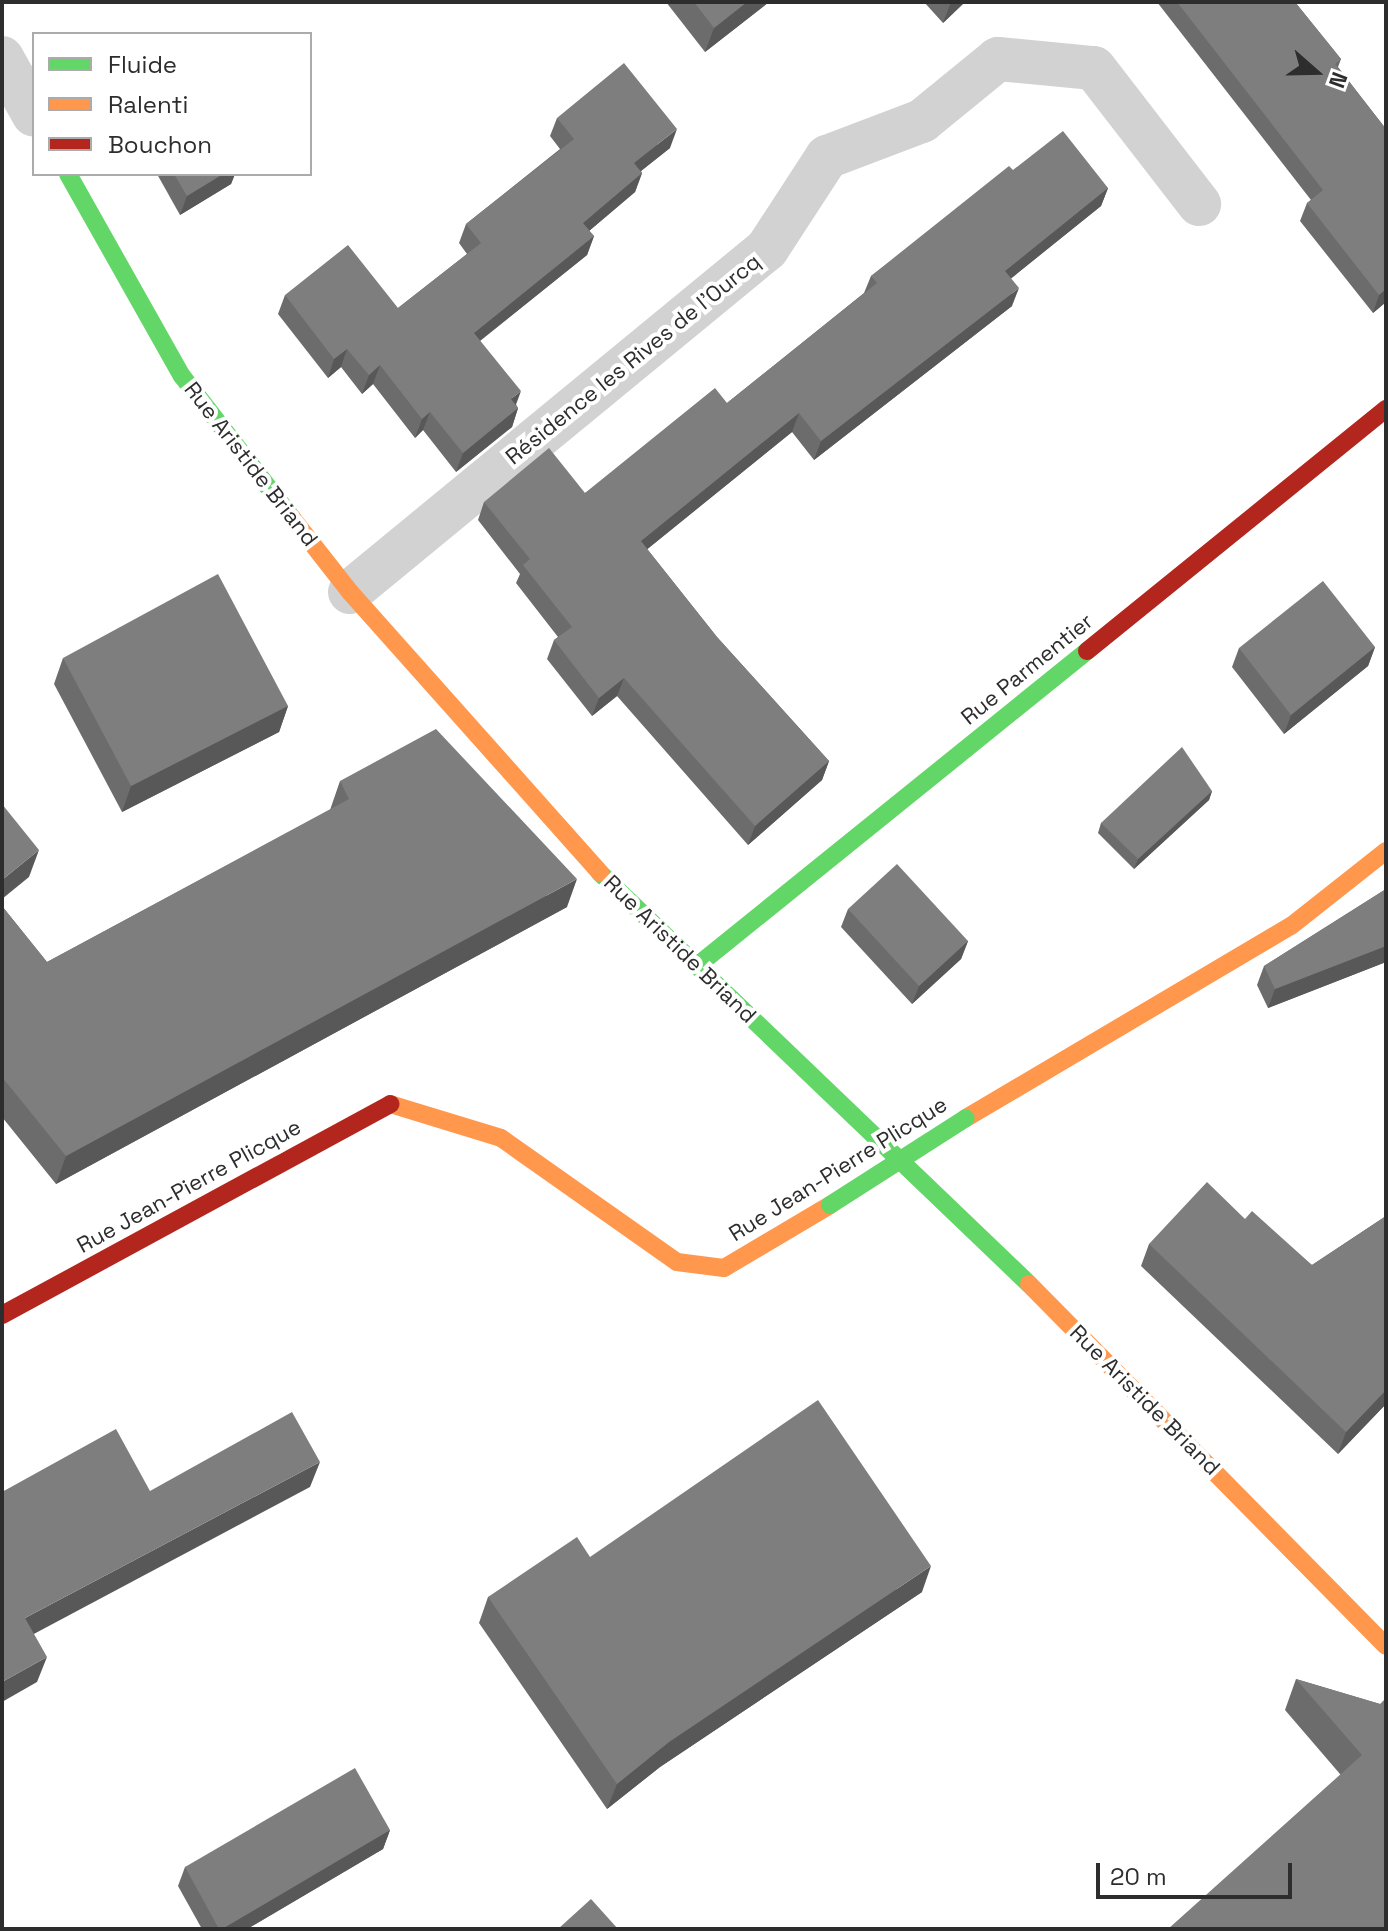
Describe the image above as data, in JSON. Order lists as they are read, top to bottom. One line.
{"streets":{"street":["Résidence les Rives de l'Ourcq","Rue Aristide Briand","Rue Parmentier","Rue Jean-Pierre Plicque"]},"crossings":[["Résidence les Rives de l'Ourcq","Rue Aristide Briand"],["Rue Aristide Briand","Rue Parmentier"]],"legend":["Fluide","Ralenti","Bouchon"],"scale_bar":"20 m","north":"right"}
